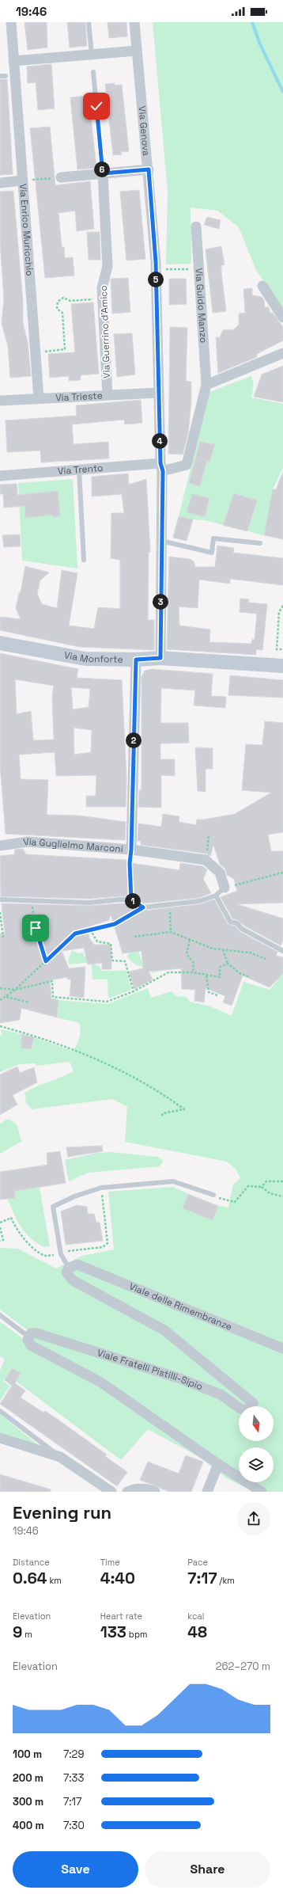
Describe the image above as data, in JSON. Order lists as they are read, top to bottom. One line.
{"streets":{"street":["Via Genova","Via Enrico Muricchio","Via Guido Manzo","Via Guerrino d'Amico","Via Trieste","Via Trento","Via Monforte","Via Guglielmo Marconi","Viale delle Rimembranze","Viale Fratelli Pistilli-Sipio"]},"crossings":[["Via Genova","Via Guido Manzo"],["Via Genova","Via Trieste"],["Via Genova","Via Trento"],["Via Genova","Via Monforte"],["Via Enrico Muricchio","Via Trieste"],["Via Guido Manzo","Via Trento"],["Via Guerrino d'Amico","Via Trieste"],["Viale delle Rimembranze","Viale Fratelli Pistilli-Sipio"]],"north":"bottom","page":{"status":"19:46","pins":["6","5","4","3","2","1"],"heading":["Evening run","19:46"],"stats":[["Distance","0.64 km"],["Time","4:40"],["Pace","7:17 /km"],["Elevation","9 m"],["Heart rate","133 bpm"],["kcal","48"]],"chart":["Elevation","262–270 m"],"list":[{"name":"100 m","note":"7:29"},{"name":"200 m","note":"7:33"},{"name":"300 m","note":"7:17"},{"name":"400 m","note":"7:30"}],"buttons":["Save","Share"]}}
